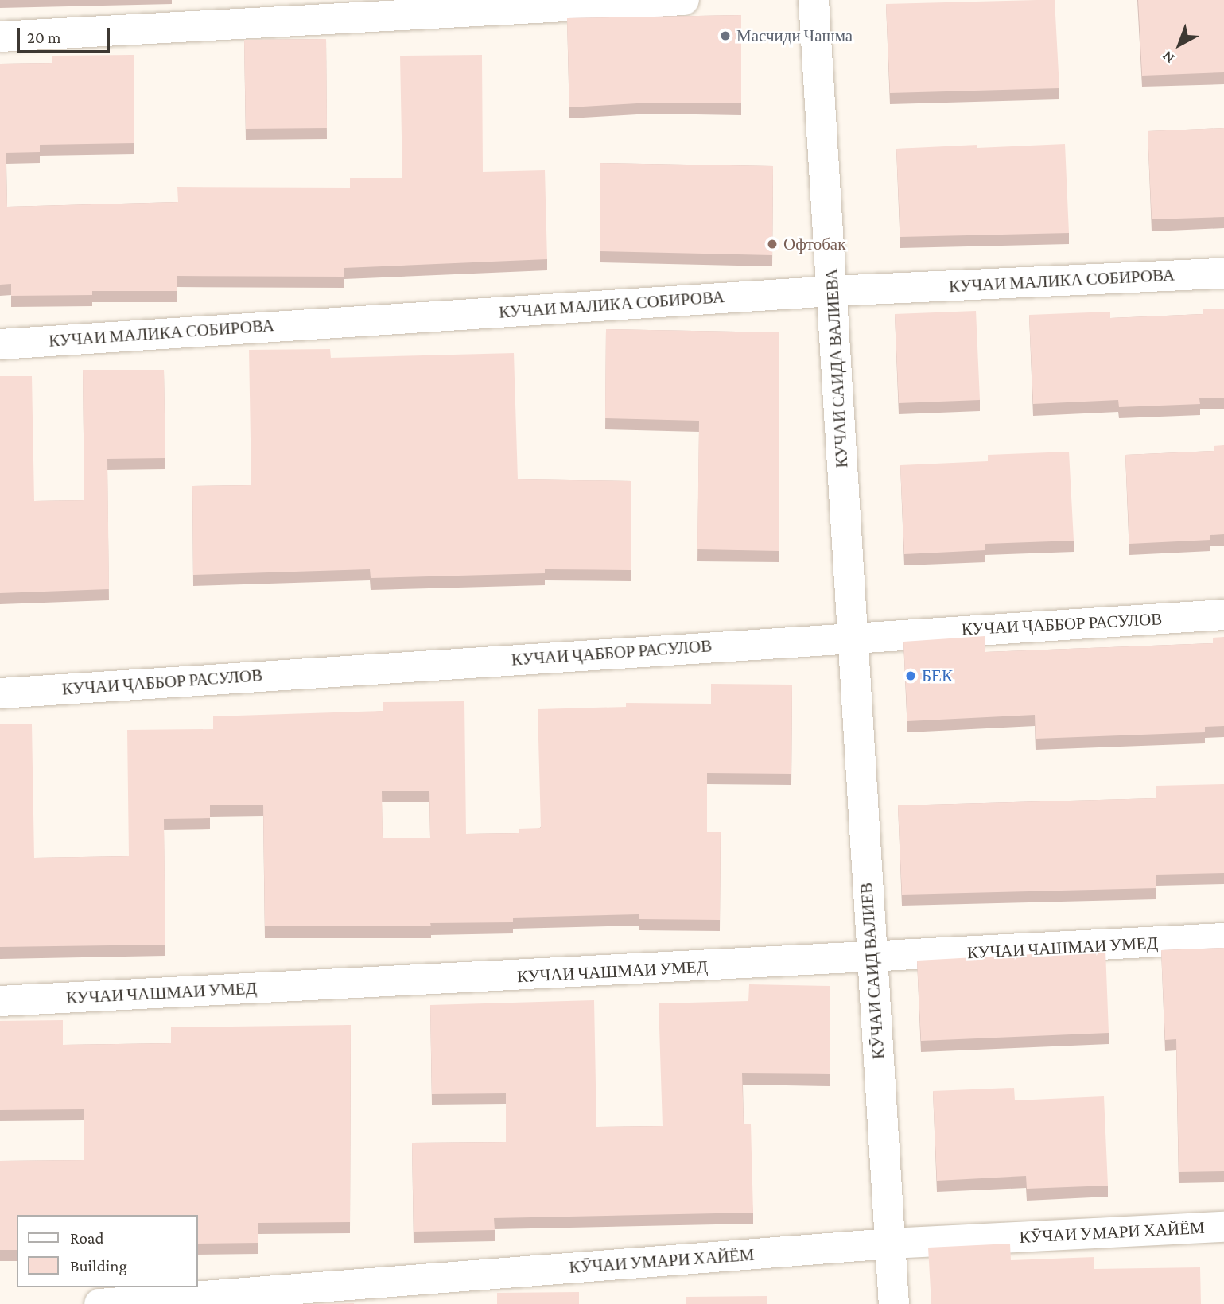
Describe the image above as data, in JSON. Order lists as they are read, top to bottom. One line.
{"streets":{"street":["КУЧАИ МАЛИКА СОБИРОВА","КУЧАИ САИДА ВАЛИЕВА","КУЧАИ ҶАББОР РАСУЛОВ","КУЧАИ ЧАШМАИ УМЕД","КӮЧАИ САИД ВАЛИЕВ","КӮЧАИ УМАРИ ХАЙЁМ"]},"crossings":[["КУЧАИ МАЛИКА СОБИРОВА","КУЧАИ САИДА ВАЛИЕВА"],["КУЧАИ САИДА ВАЛИЕВА","КУЧАИ ҶАББОР РАСУЛОВ"],["КУЧАИ САИДА ВАЛИЕВА","КӮЧАИ САИД ВАЛИЕВ"],["КУЧАИ ҶАББОР РАСУЛОВ","КӮЧАИ САИД ВАЛИЕВ"],["КУЧАИ ЧАШМАИ УМЕД","КӮЧАИ САИД ВАЛИЕВ"],["КӮЧАИ САИД ВАЛИЕВ","КӮЧАИ УМАРИ ХАЙЁМ"]],"places":["Масчиди Чашма","Офтобак","БЕК"],"legend":["Road","Building"],"scale_bar":"20 m","north":"bottom left"}
